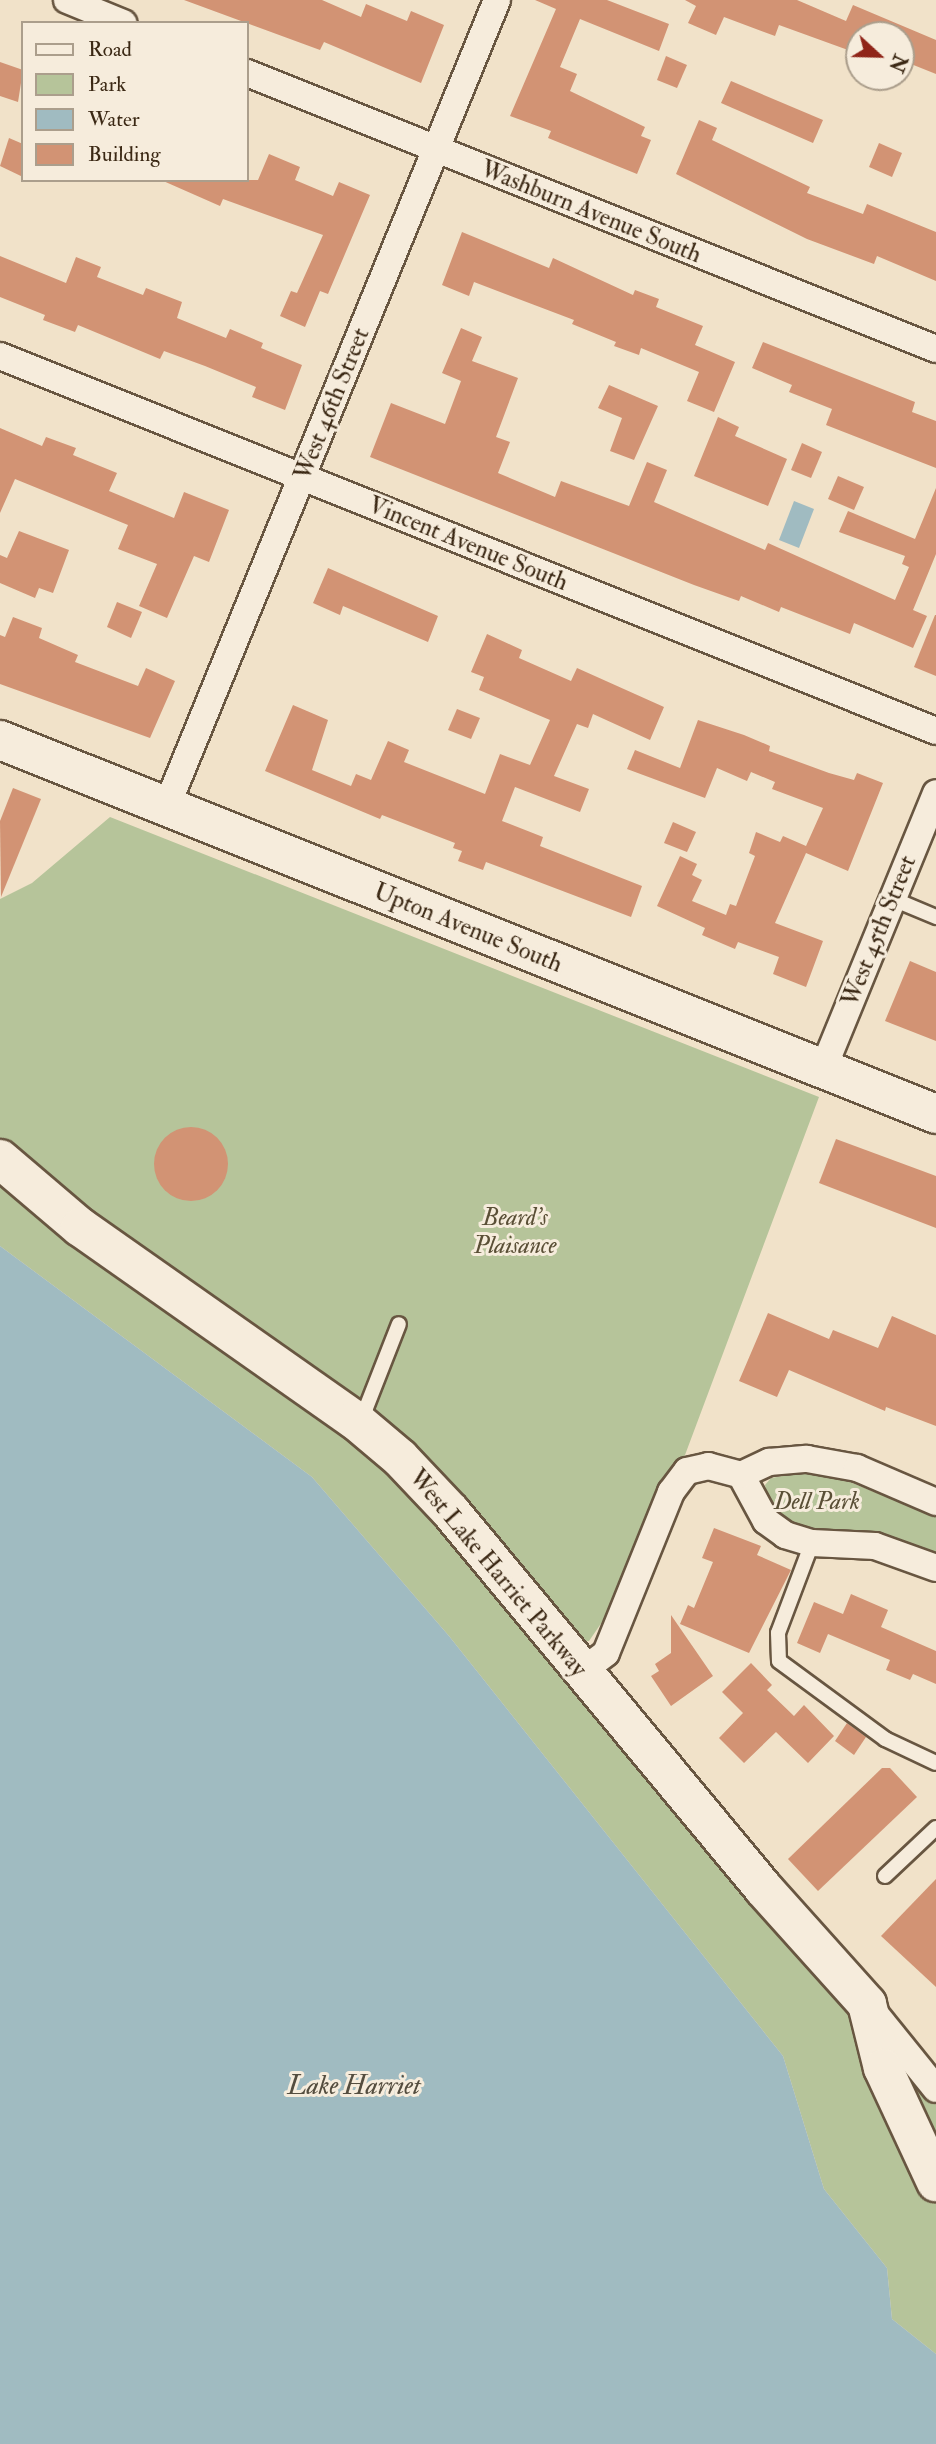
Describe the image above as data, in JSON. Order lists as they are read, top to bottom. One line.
{"streets":{"street":["Washburn Avenue South","West 46th Street","Vincent Avenue South","Upton Avenue South","West 45th Street","West Lake Harriet Parkway"]},"crossings":[["Washburn Avenue South","West 46th Street"],["West 46th Street","Vincent Avenue South"],["West 46th Street","Upton Avenue South"],["Upton Avenue South","West 45th Street"]],"water":["Lake Harriet"],"parks":["Beard's Plaisance","Dell Park"],"legend":["Road","Park","Water","Building"],"north":"right"}
